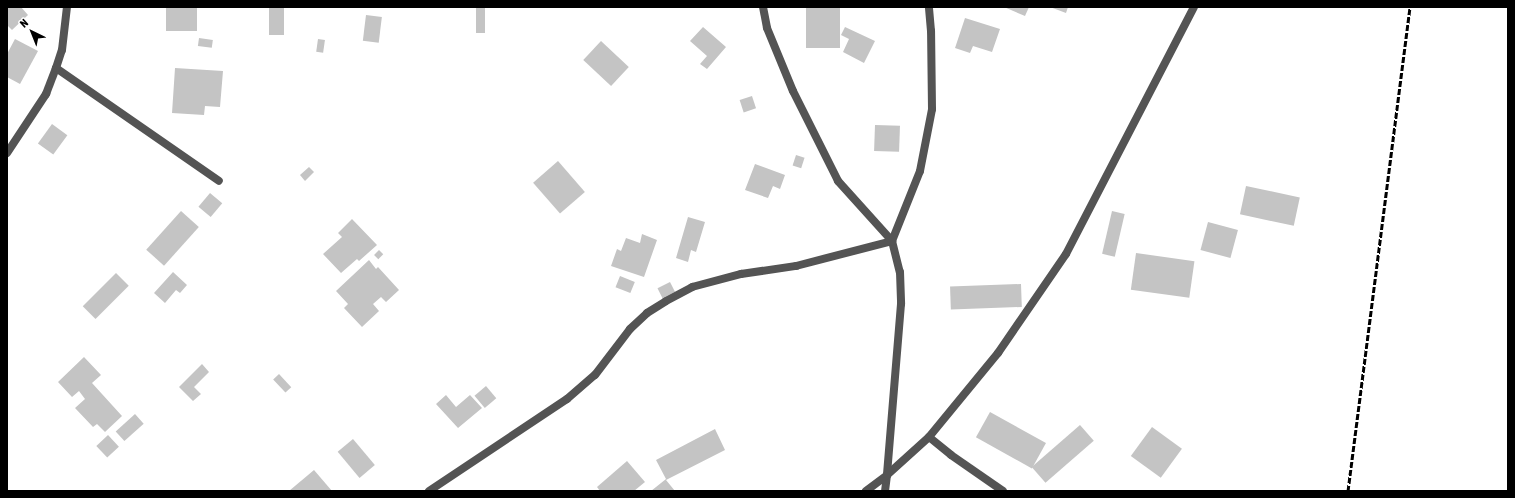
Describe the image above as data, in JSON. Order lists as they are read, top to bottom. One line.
{"north":"top left"}
